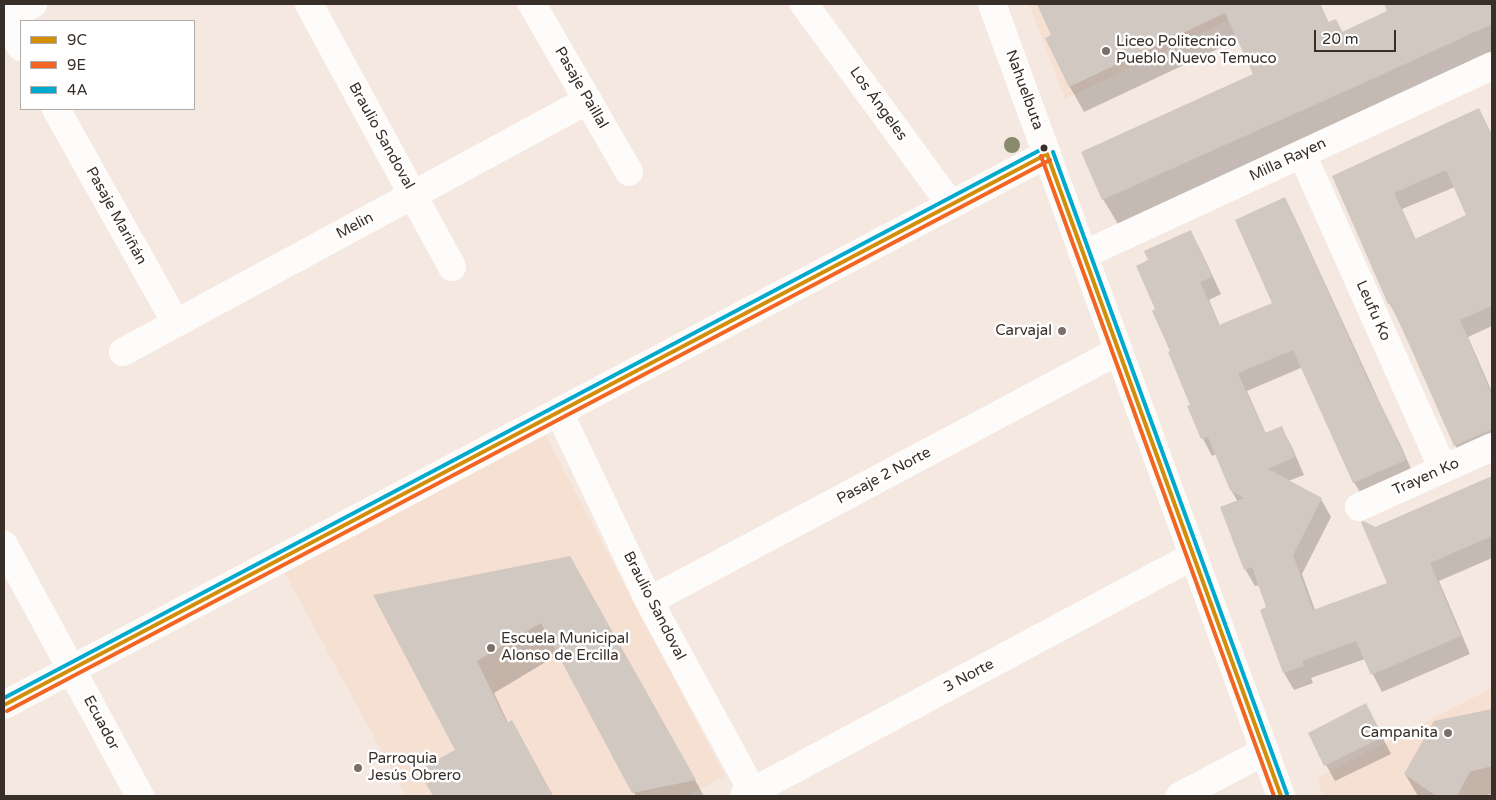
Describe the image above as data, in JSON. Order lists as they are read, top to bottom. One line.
{"streets":{"street":["Pasaje Paillal","Nahuelbuta","Los Ángeles","Braulio Sandoval","Milla Rayen","Pasaje Mariñán","Melin","Leufu Ko","Pasaje 2 Norte","Trayen Ko","3 Norte","Ecuador"]},"crossings":[["Pasaje Paillal","Melin"],["Nahuelbuta","Milla Rayen"],["Nahuelbuta","Pasaje 2 Norte"],["Nahuelbuta","3 Norte"],["Braulio Sandoval","Melin"],["Braulio Sandoval","Pasaje 2 Norte"],["Braulio Sandoval","3 Norte"],["Milla Rayen","Leufu Ko"],["Pasaje Mariñán","Melin"],["Leufu Ko","Trayen Ko"]],"places":["Liceo Politecnico Pueblo Nuevo Temuco","Carvajal","Escuela Municipal Alonso de Ercilla","Campanita","Parroquia Jesús Obrero"],"lines":["transit line 4A","transit line 9C","transit line 9E"],"legend":["9C","9E","4A"],"scale_bar":"20 m"}
